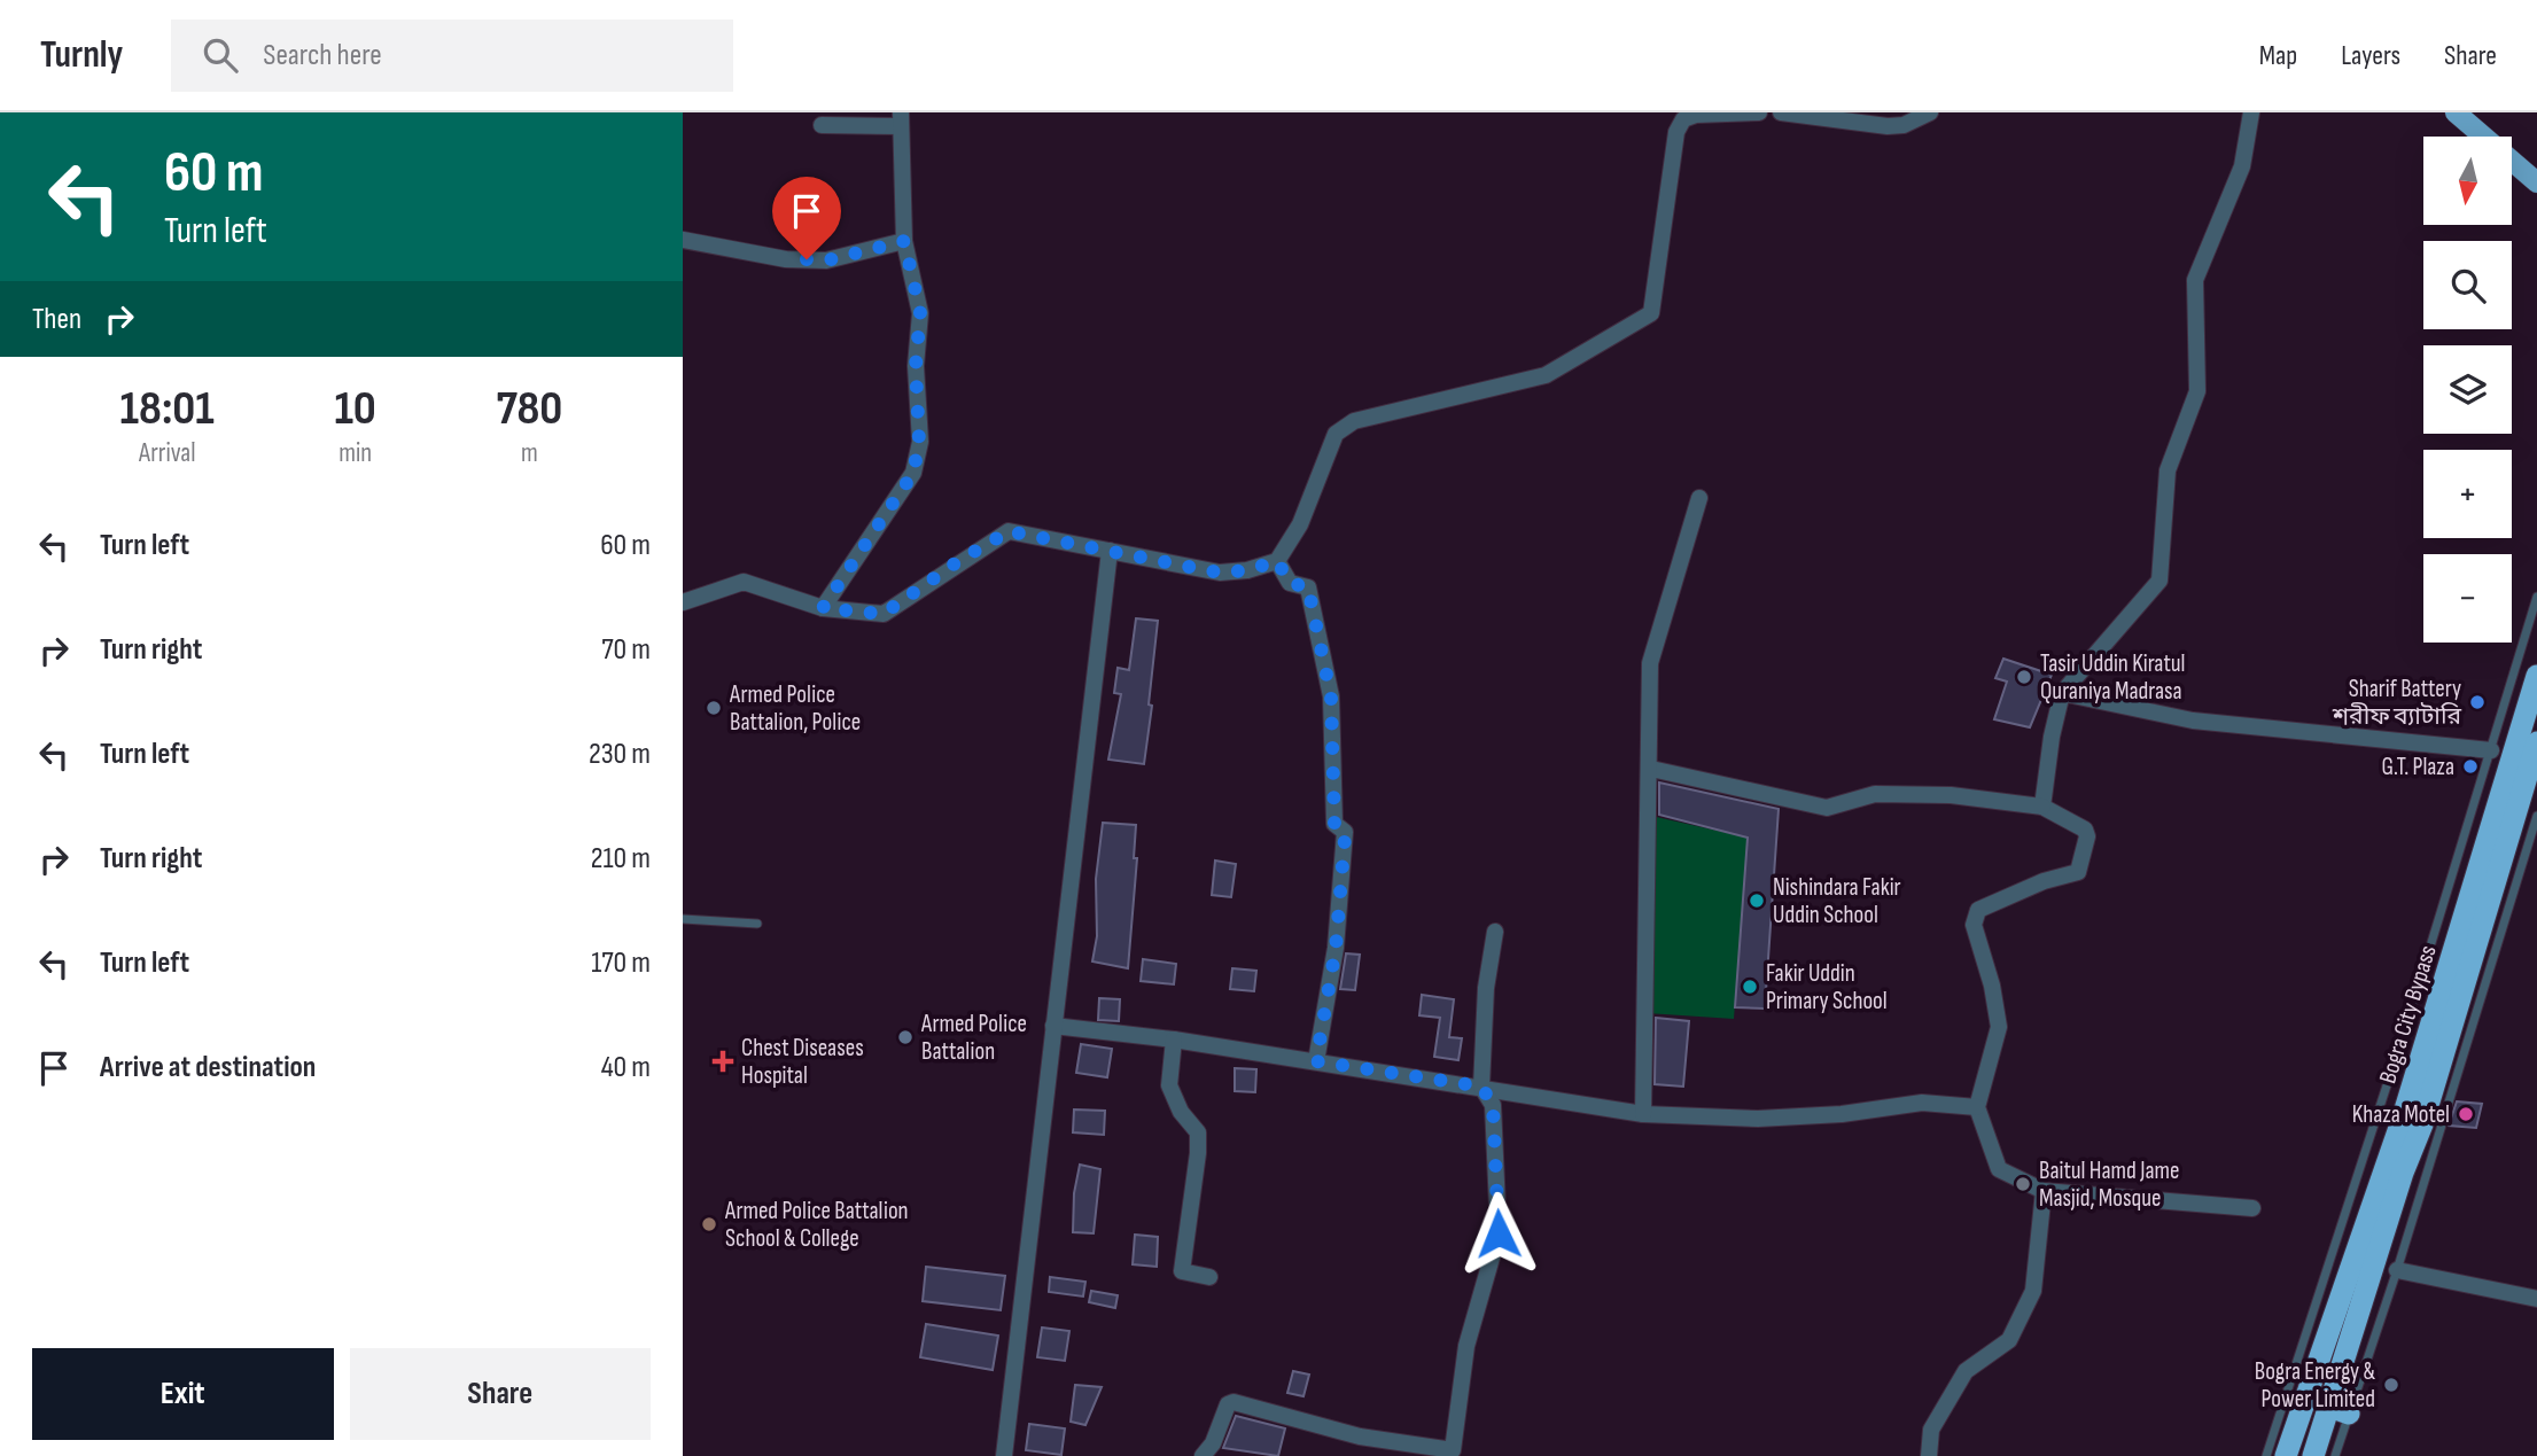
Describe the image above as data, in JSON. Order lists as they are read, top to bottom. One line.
{"streets":{"highway":["Bogra City Bypass"]},"places":{"other":["Tasir Uddin Kiratul Quraniya Madrasa","Sharif Battery শরীফ ব্যাটারি","Armed Police Battalion, Police","G.T. Plaza","Nishindara Fakir Uddin School","Fakir Uddin Primary School","Armed Police Battalion","Khaza Motel","Baitul Hamd Jame Masjid, Mosque","Armed Police Battalion School & College","Bogra Energy & Power Limited"],"health":["Chest Diseases Hospital"]},"north":"bottom","page":{"header":"Turnly","search":"Search here","nav":["Map","Layers","Share"],"turn":["60 m","Turn left"],"map_buttons":["+","−"],"then":"Then","eta":["18:01","Arrival","10","min","780","m"],"list":[{"name":"Turn left","value":"60 m"},{"name":"Turn right","value":"70 m"},{"name":"Turn left","value":"230 m"},{"name":"Turn right","value":"210 m"},{"name":"Turn left","value":"170 m"},{"name":"Arrive at destination","value":"40 m"}],"buttons":["Exit","Share"]}}
